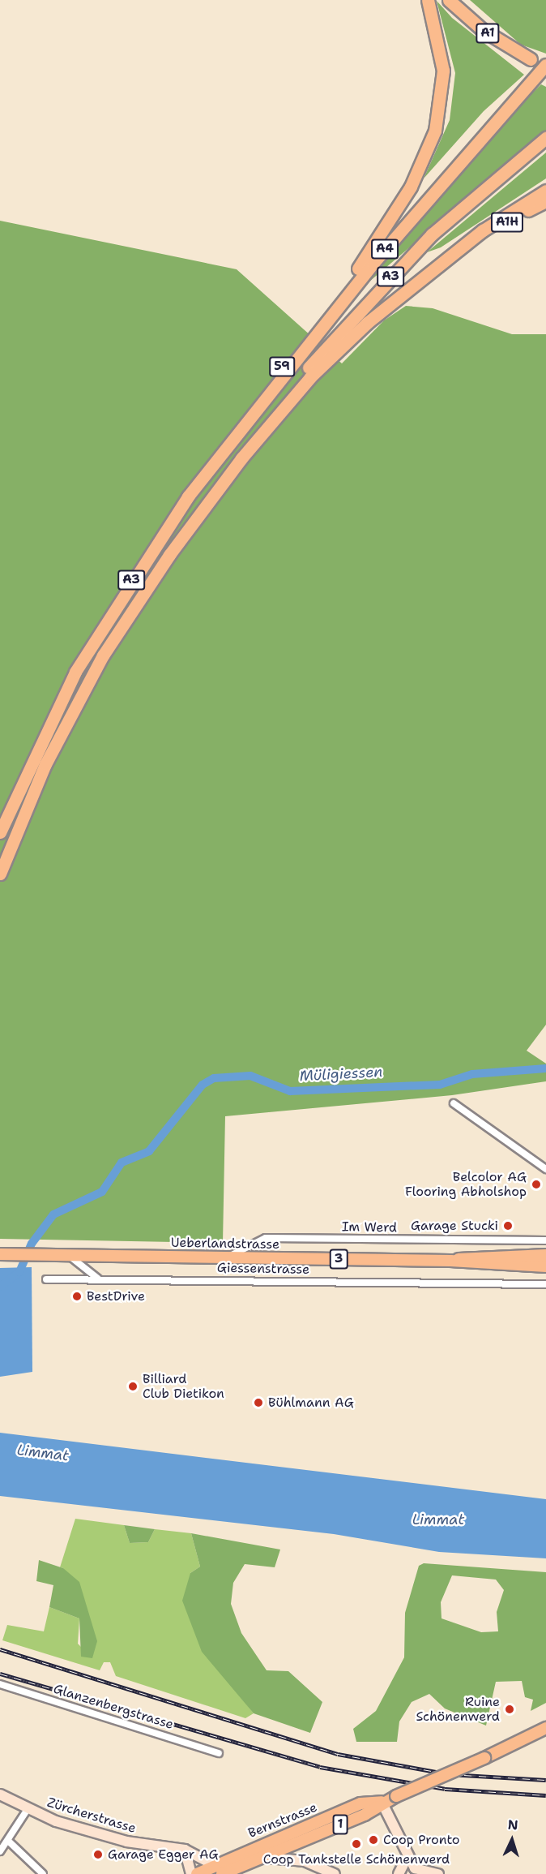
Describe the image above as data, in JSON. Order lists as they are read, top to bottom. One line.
{"streets":{"highway":["A1","A1H","A4","A3","59"],"main road":["Ueberlandstrasse","3","Zürcherstrasse","Bernstrasse","1"],"street":["Im Werd","Giessenstrasse","Glanzenbergstrasse"]},"crossings":[["A4","A3"],["A4","59"],["A3","59"],["Im Werd","Ueberlandstrasse"],["Zürcherstrasse","Bernstrasse"]],"water":["Müligiessen","Limmat"],"places":["Belcolor AG Flooring Abholshop","Garage Stucki","BestDrive","Billiard Club Dietikon","Bühlmann AG","Ruine Schönenwerd","Coop Pronto","Coop Tankstelle Schönenwerd","Garage Egger AG"],"north":"top"}
